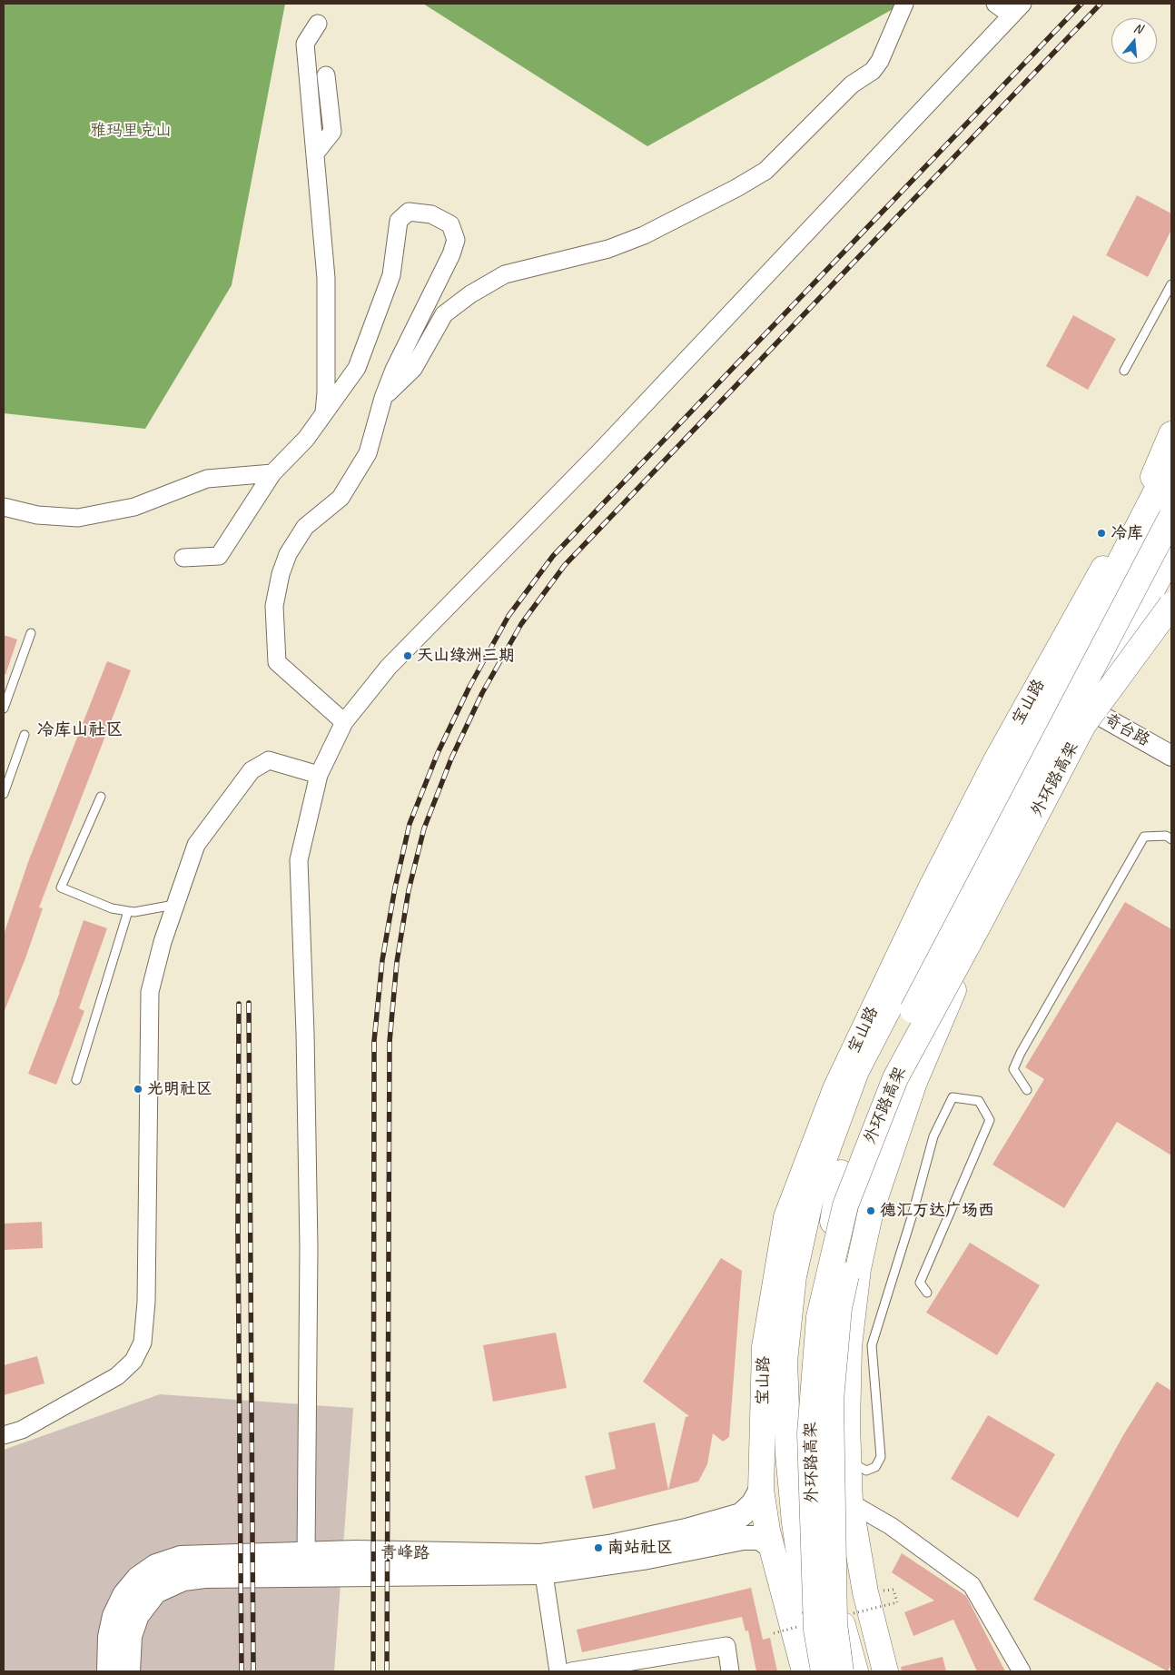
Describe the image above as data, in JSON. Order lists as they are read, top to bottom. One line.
{"streets":{"main road":["宝山路","外环路高架","青峰路"],"street":["奇台路"]},"crossings":[["宝山路","青峰路"]],"districts":["冷库山社区"],"parks":["雅玛里克山"],"places":["冷库","天山绿洲三期","光明社区","德汇万达广场西","南站社区"],"north":"top"}
